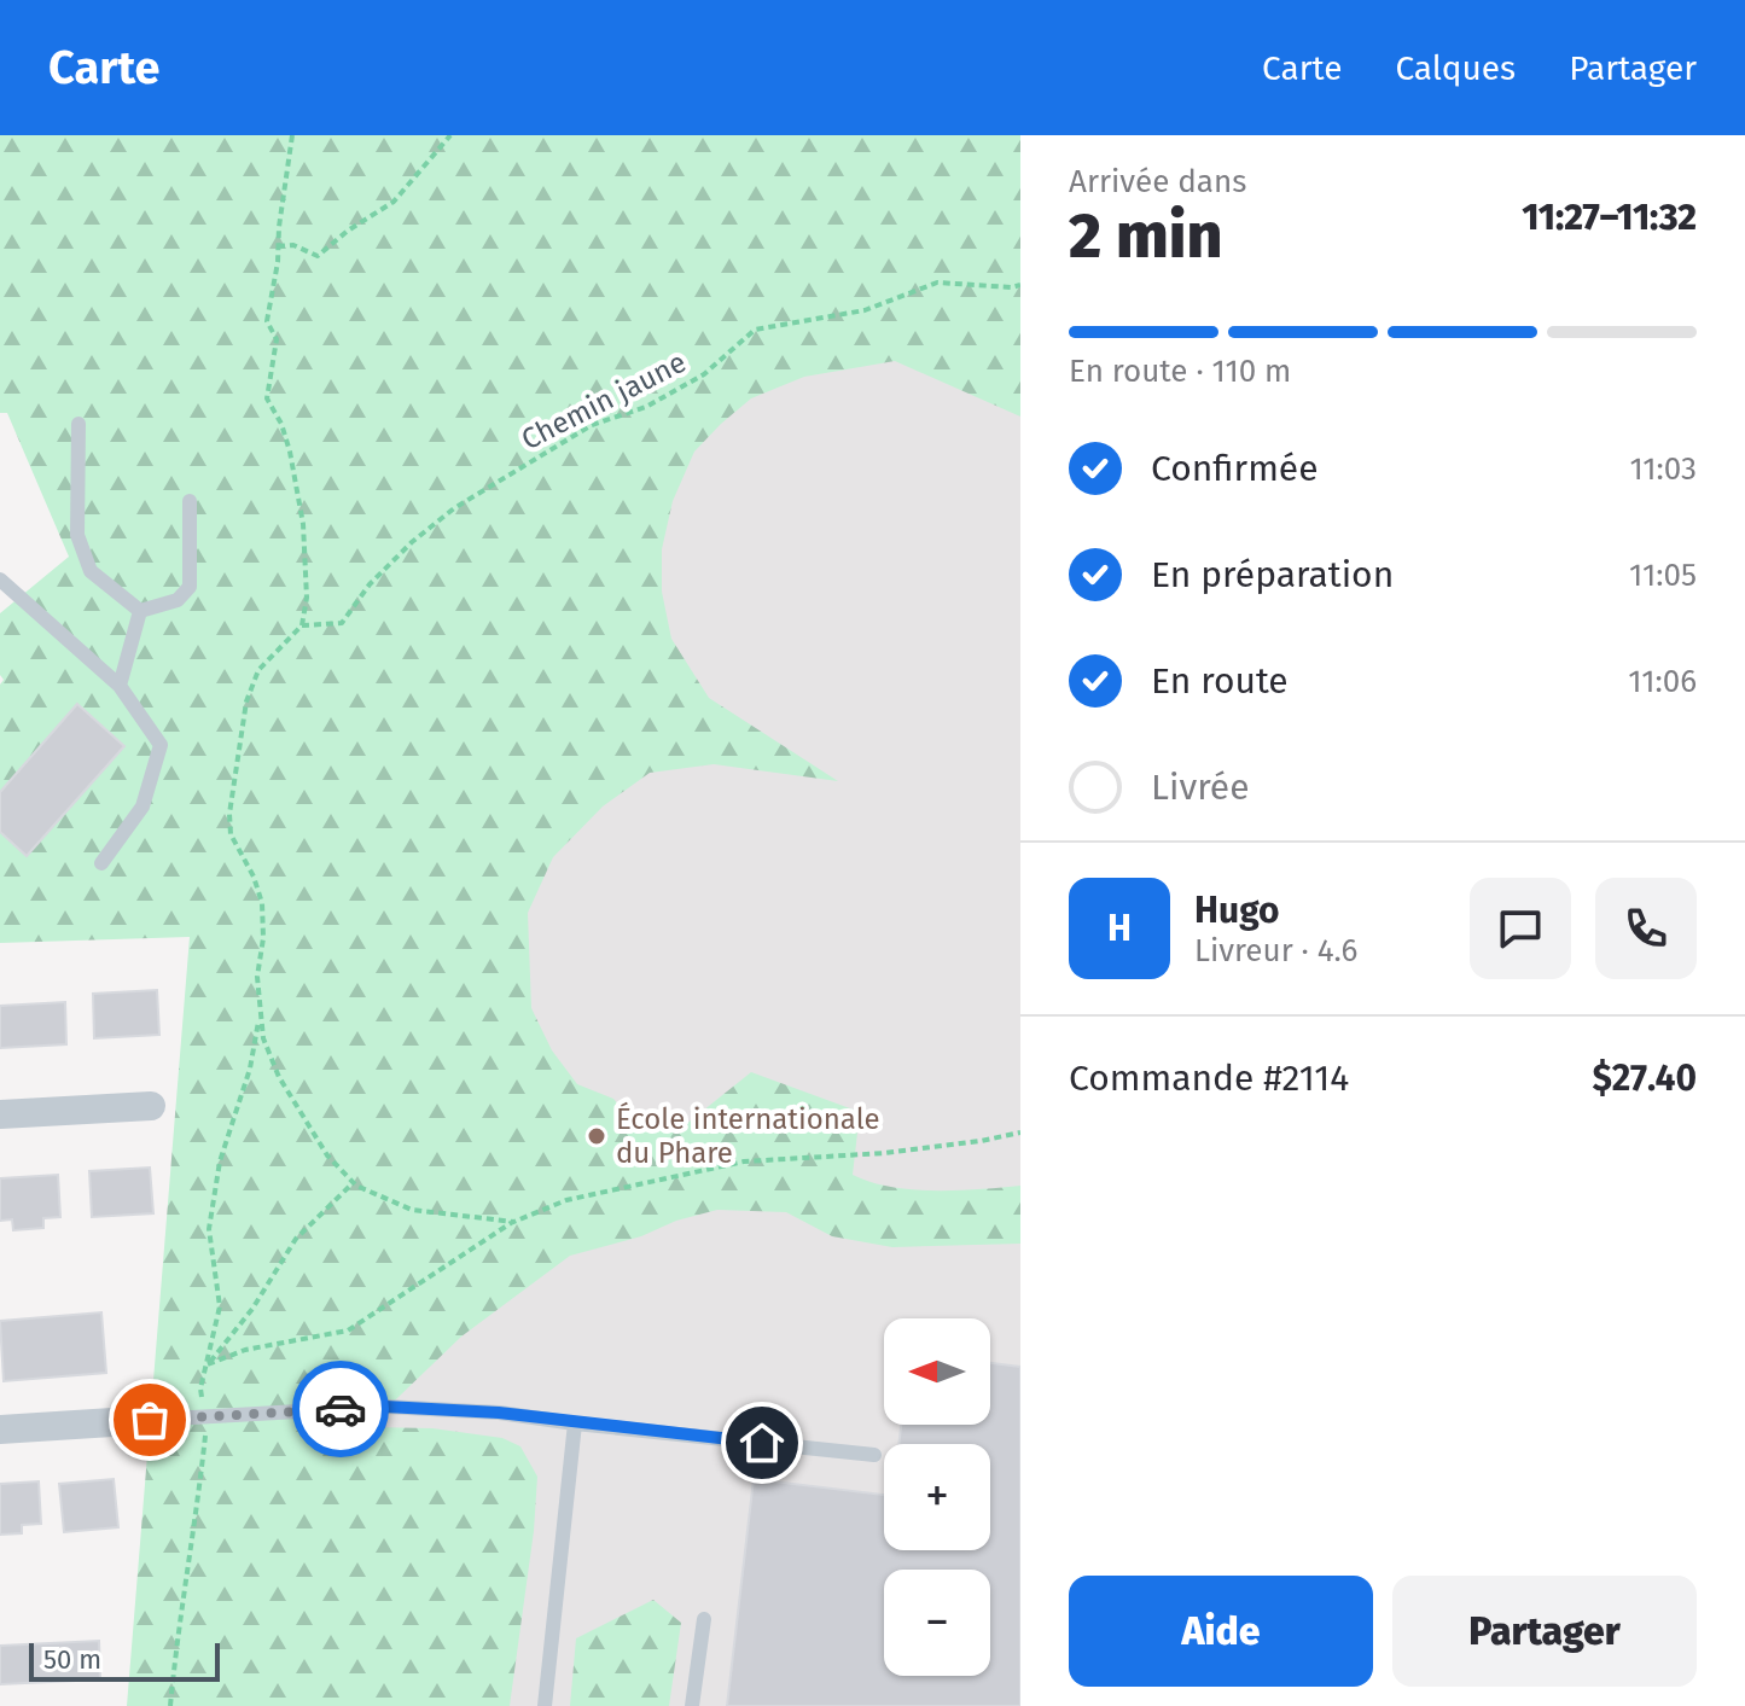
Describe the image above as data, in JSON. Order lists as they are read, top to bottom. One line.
{"streets":{"path":["Chemin jaune"]},"places":["École internationale du Phare"],"scale_bar":"50 m","north":"left","page":{"header":"Carte","nav":["Carte","Calques","Partager"],"heading":["2 min","Arrivée dans","11:27–11:32"],"panel":["Hugo","Livreur · 4.6","Commande #2114","$27.40"],"bar":"En route · 110 m","list":[["Confirmée","11:03"],["En préparation","11:05"],["En route","11:06"],"Livrée"],"round":"H","map_buttons":["+","−"],"buttons":["Aide","Partager"],"scale":"50 m"}}
